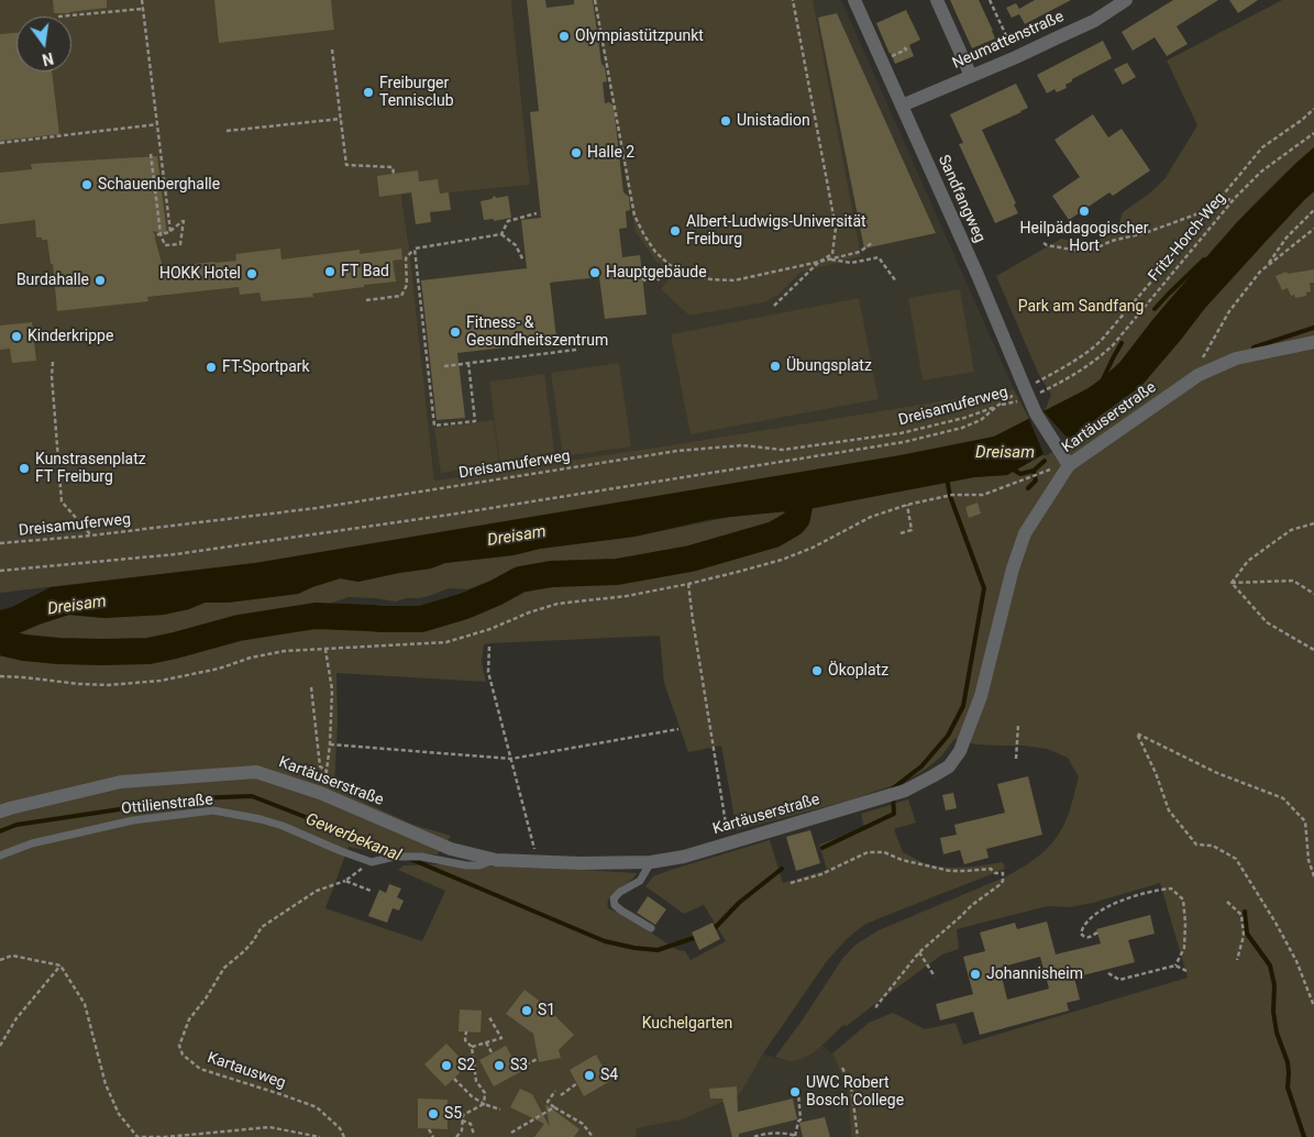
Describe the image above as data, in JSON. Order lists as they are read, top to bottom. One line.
{"streets":{"street":["Neumattenstraße","Sandfangweg","Kartäuserstraße"],"lane":["Ottilienstraße"],"path":["Fritz-Horch-Weg","Dreisamuferweg","Kartausweg"]},"crossings":[["Neumattenstraße","Sandfangweg"],["Sandfangweg","Fritz-Horch-Weg"],["Sandfangweg","Dreisamuferweg"],["Sandfangweg","Kartäuserstraße"],["Fritz-Horch-Weg","Dreisamuferweg"]],"water":["Dreisam","Gewerbekanal"],"parks":["Park am Sandfang","Kuchelgarten"],"places":["Olympiastützpunkt","Freiburger Tennisclub","Unistadion","Halle 2","Schauenberghalle","Heilpädagogischer Hort","Albert-Ludwigs-Universität Freiburg","FT Bad","Hauptgebäude","HOKK Hotel","Burdahalle","Fitness- & Gesundheitszentrum","Kinderkrippe","Übungsplatz","FT-Sportpark","Kunstrasenplatz FT Freiburg","Ökoplatz","Johannisheim","S1","S2","S3","S4","UWC Robert Bosch College","S5"],"north":"bottom"}
